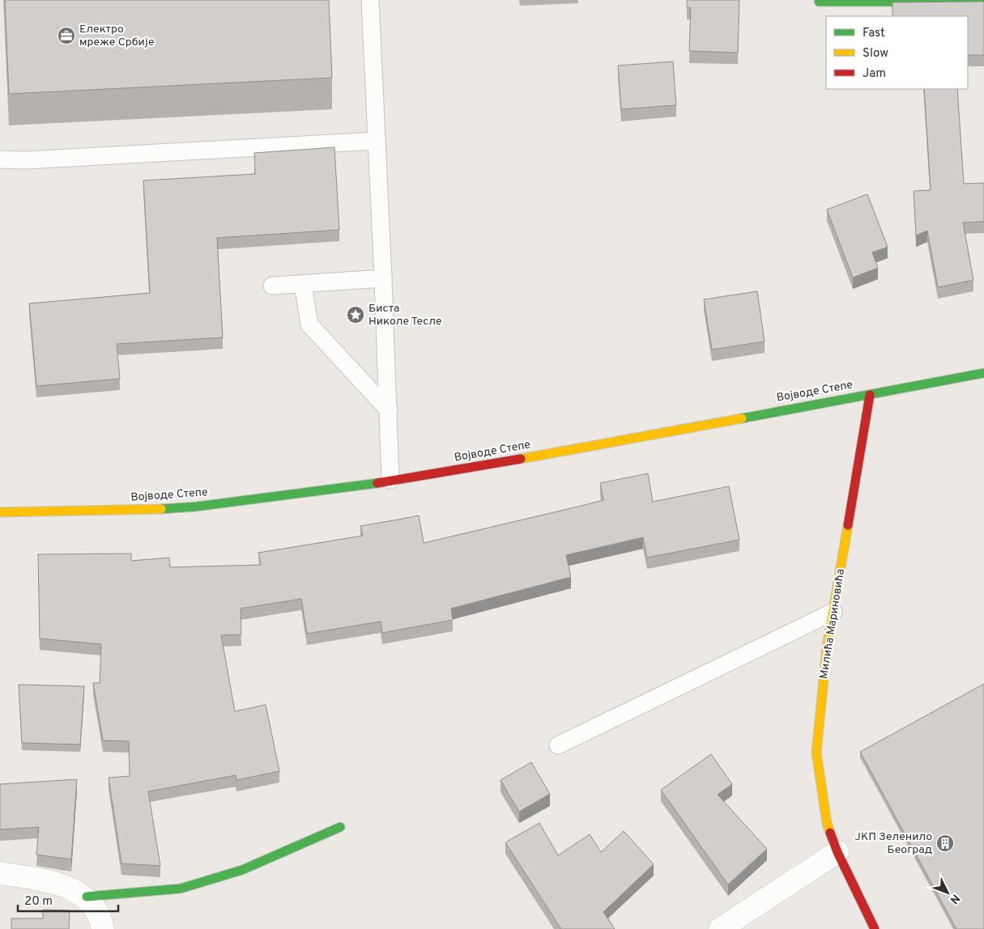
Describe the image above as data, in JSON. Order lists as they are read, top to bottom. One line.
{"streets":{"street":["Војводе Степе","Милића Мариновића"]},"crossings":[["Војводе Степе","Милића Мариновића"]],"places":{"office":["Електро мреже Србије"],"place":["Биста Николе Тесле"],"building":["ЈКП Зеленило Београд"]},"legend":["Fast","Slow","Jam"],"scale_bar":"20 m","north":"bottom right"}
